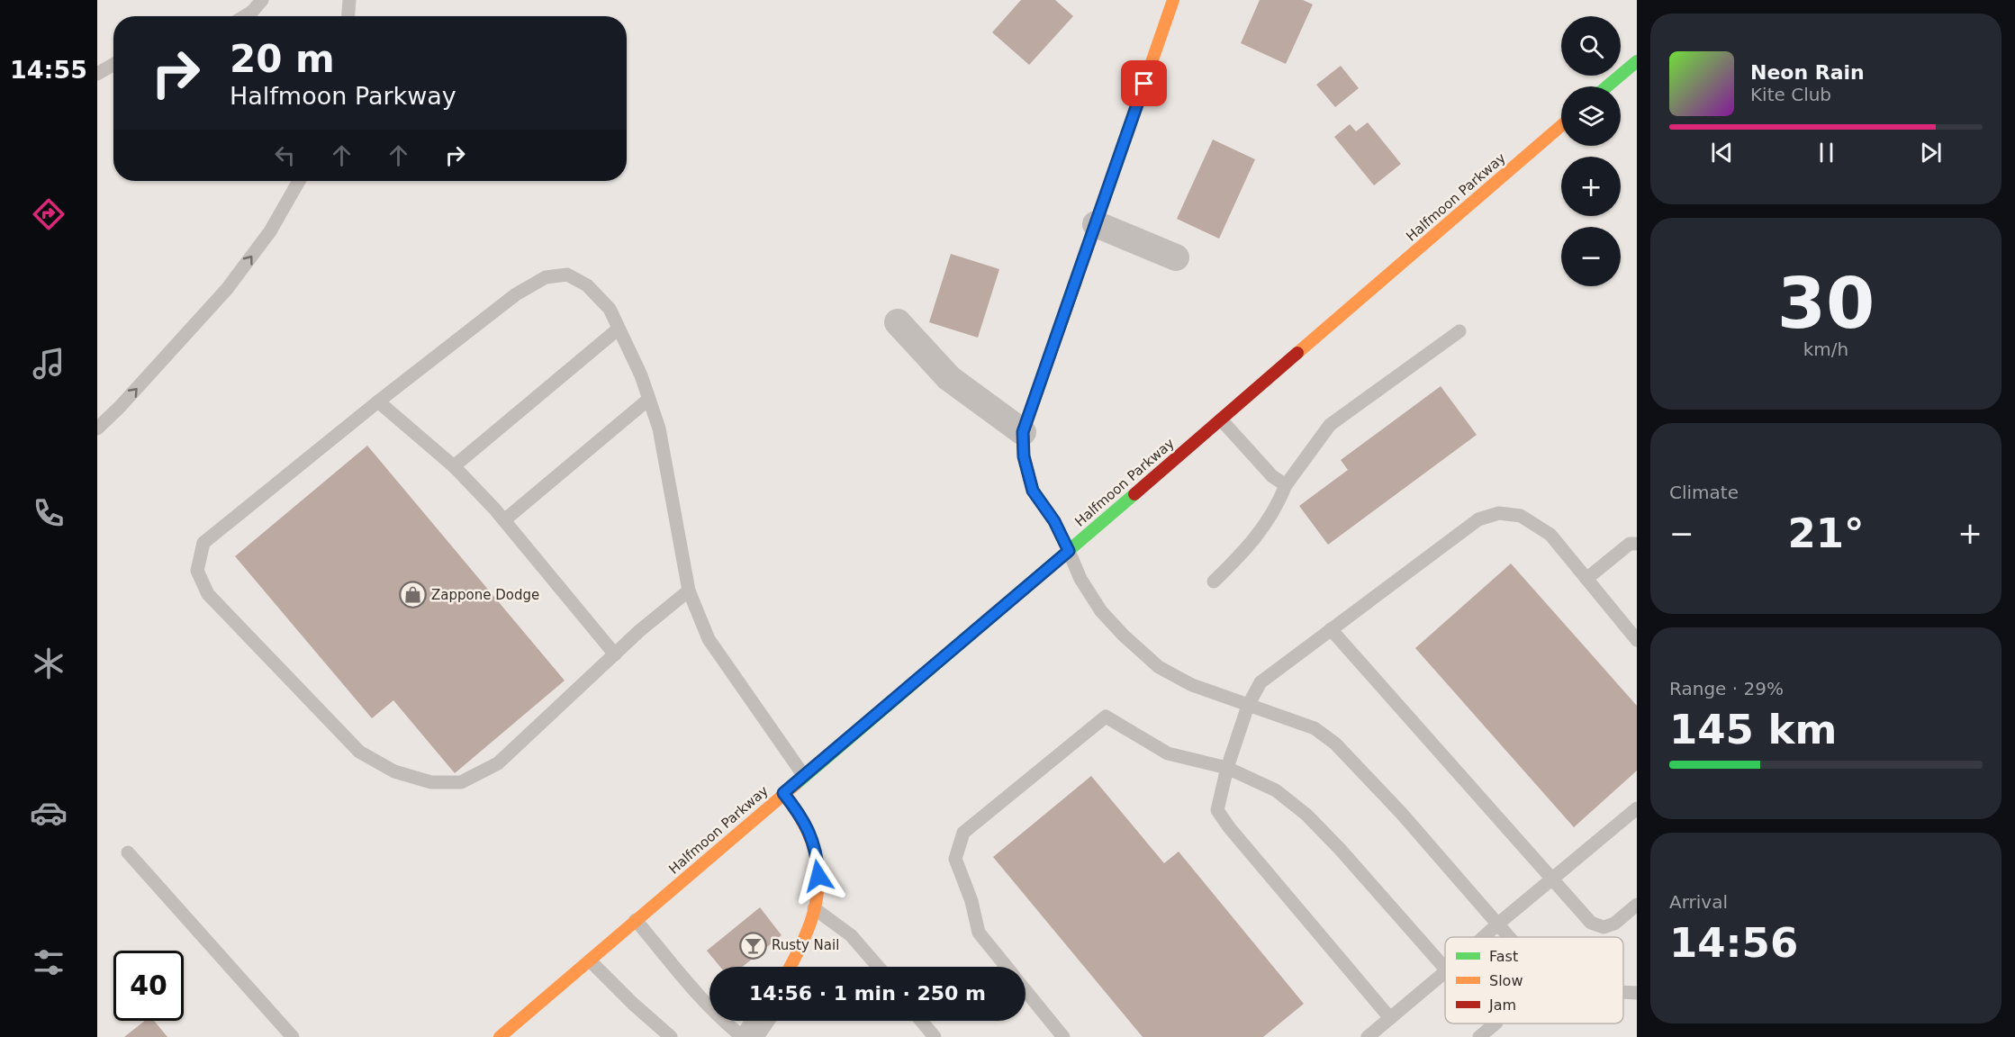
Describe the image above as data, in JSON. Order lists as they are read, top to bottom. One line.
{"streets":{"main road":["Halfmoon Parkway"]},"places":{"shop":["Zappone Dodge"],"bar":["Rusty Nail"]},"legend":["Fast","Slow","Jam"],"page":{"tabs":"14:55","map_buttons":["+","−"],"turn":["20 m","Halfmoon Parkway"],"song":["Neon Rain","Kite Club"],"tile":[["30","km/h"],"Climate",["Range · 29%","145 km"],["Arrival","14:56"]],"heat":["−","21°","+"],"limit":"40","trip":"14:56 · 1 min · 250 m"}}
